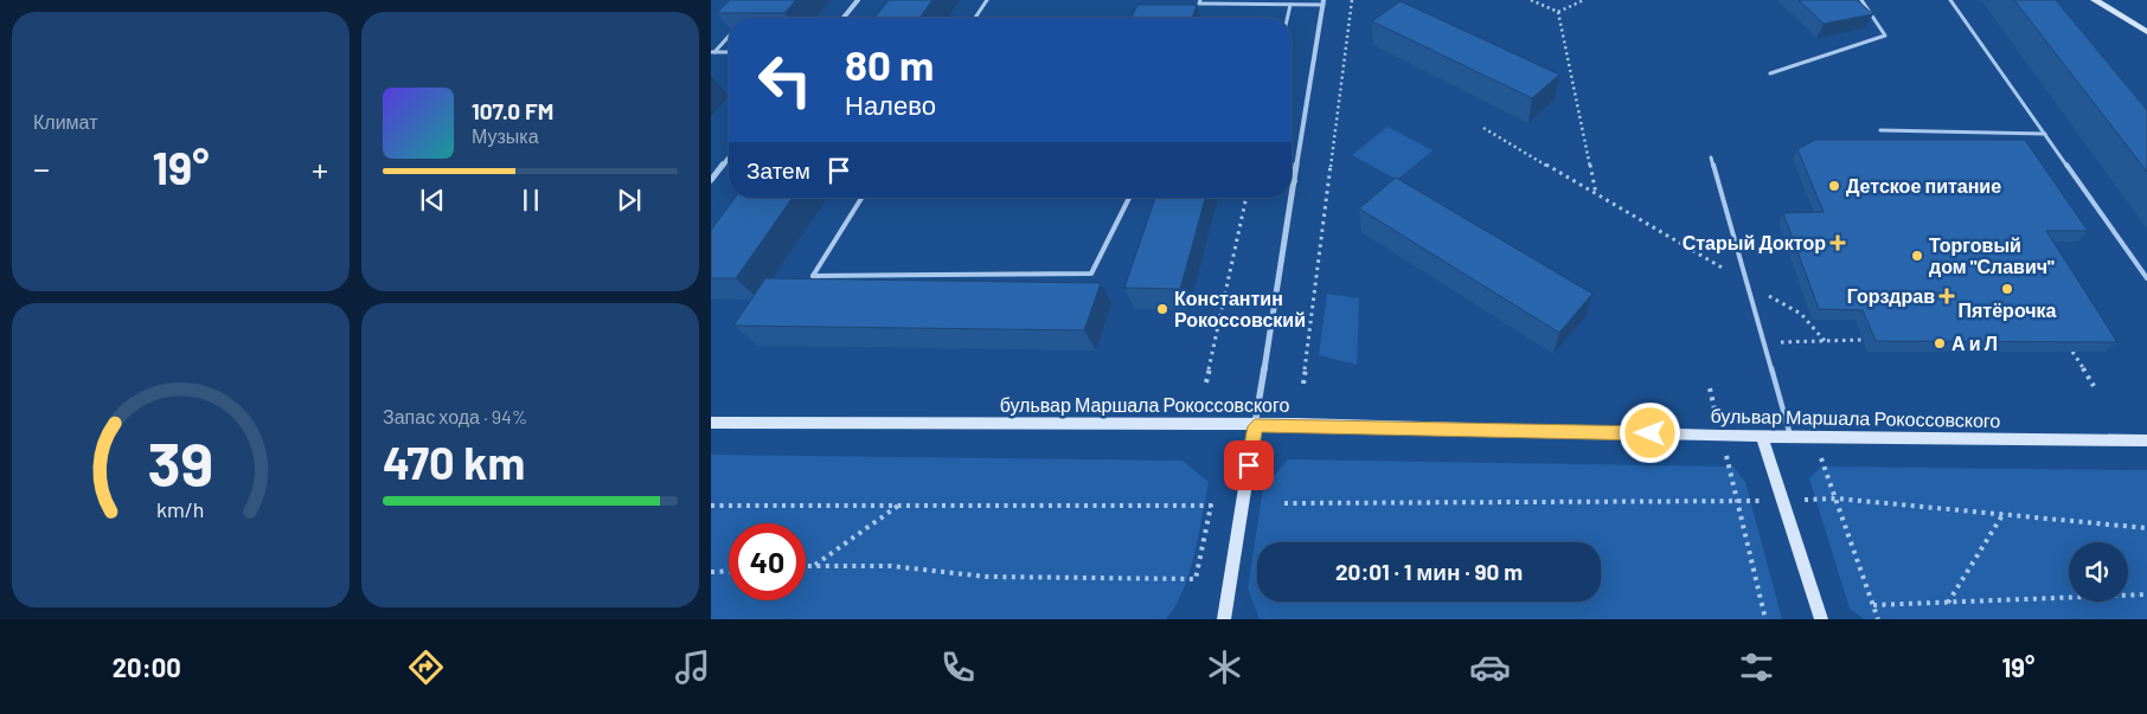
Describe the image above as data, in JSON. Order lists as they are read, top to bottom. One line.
{"streets":{"street":["бульвар Маршала Рокоссовского"]},"places":{"other":["Детское питание","Торговый дом \"Славич\"","Пятёрочка","Константин Рокоссовский","А и Л"],"health":["Старый Доктор","Горздрав"]},"page":{"tile":["Климат",["Запас хода · 94%","470 km"]],"turn":["80 m","Налево"],"song":["107.0 FM","Музыка"],"then":"Затем","heat":["−","19°","+"],"limit":"40","trip":"20:01 · 1 мин · 90 m","tabs":["20:00","19°"],"gauge":["39","km/h"]}}
